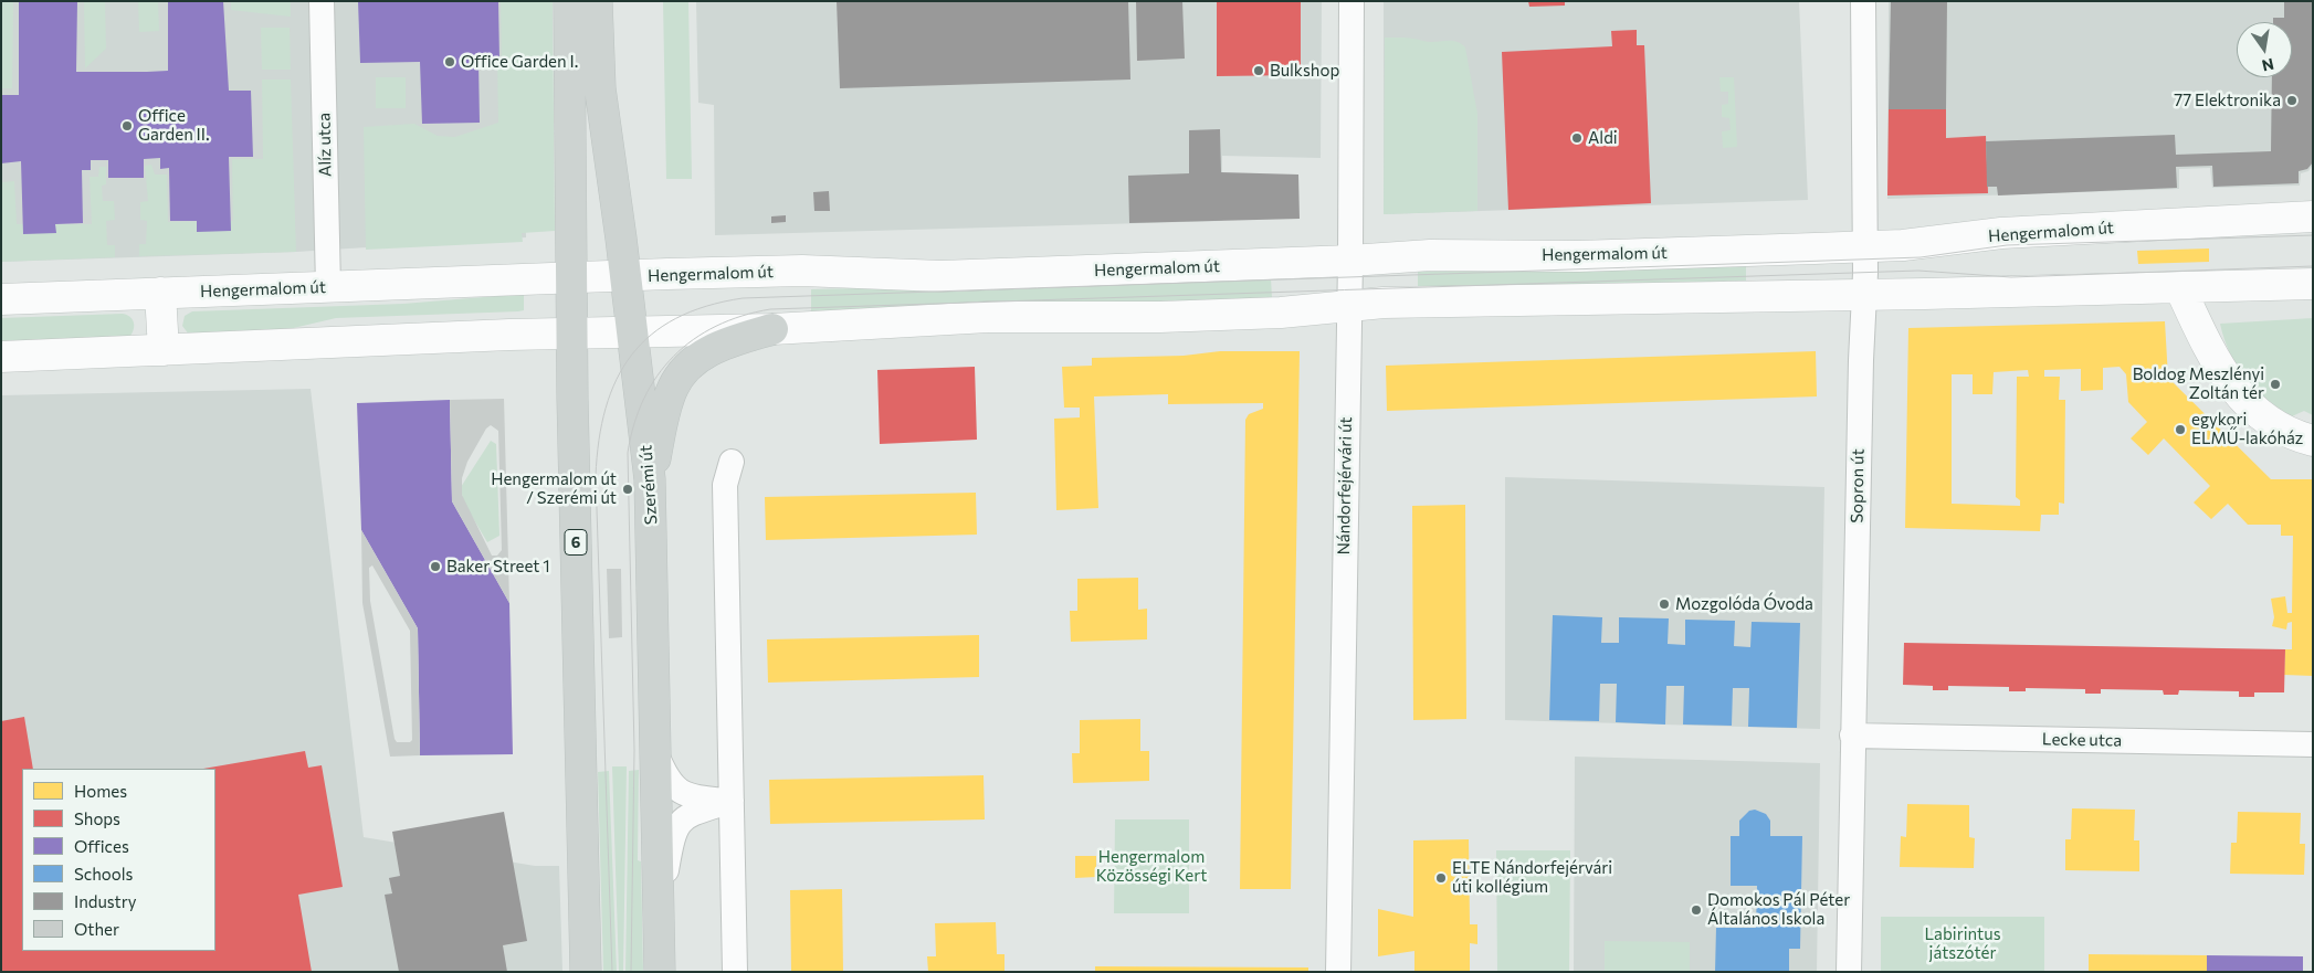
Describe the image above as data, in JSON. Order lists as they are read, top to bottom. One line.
{"streets":{"main road":["Hengermalom út","Szerémi út","6"],"street":["Alíz utca","Nándorfejérvári út","Sopron út","Lecke utca"]},"crossings":[["Alíz utca","Hengermalom út"],["Hengermalom út","Szerémi út"],["Hengermalom út","Nándorfejérvári út"],["Hengermalom út","Sopron út"],["Hengermalom út","6"],["Sopron út","Lecke utca"]],"parks":["Hengermalom Közösségi Kert","Labirintus játszótér"],"places":["Office Garden I.","Bulkshop","77 Elektronika","Office Garden II.","Aldi","Boldog Meszlényi Zoltán tér","egykori ELMŰ-lakóház","Hengermalom út / Szerémi út","Baker Street 1","Mozgolóda Óvoda","ELTE Nándorfejérvári úti kollégium","Domokos Pál Péter Általános Iskola"],"legend":["Homes","Shops","Offices","Schools","Industry","Other"],"north":"bottom"}
